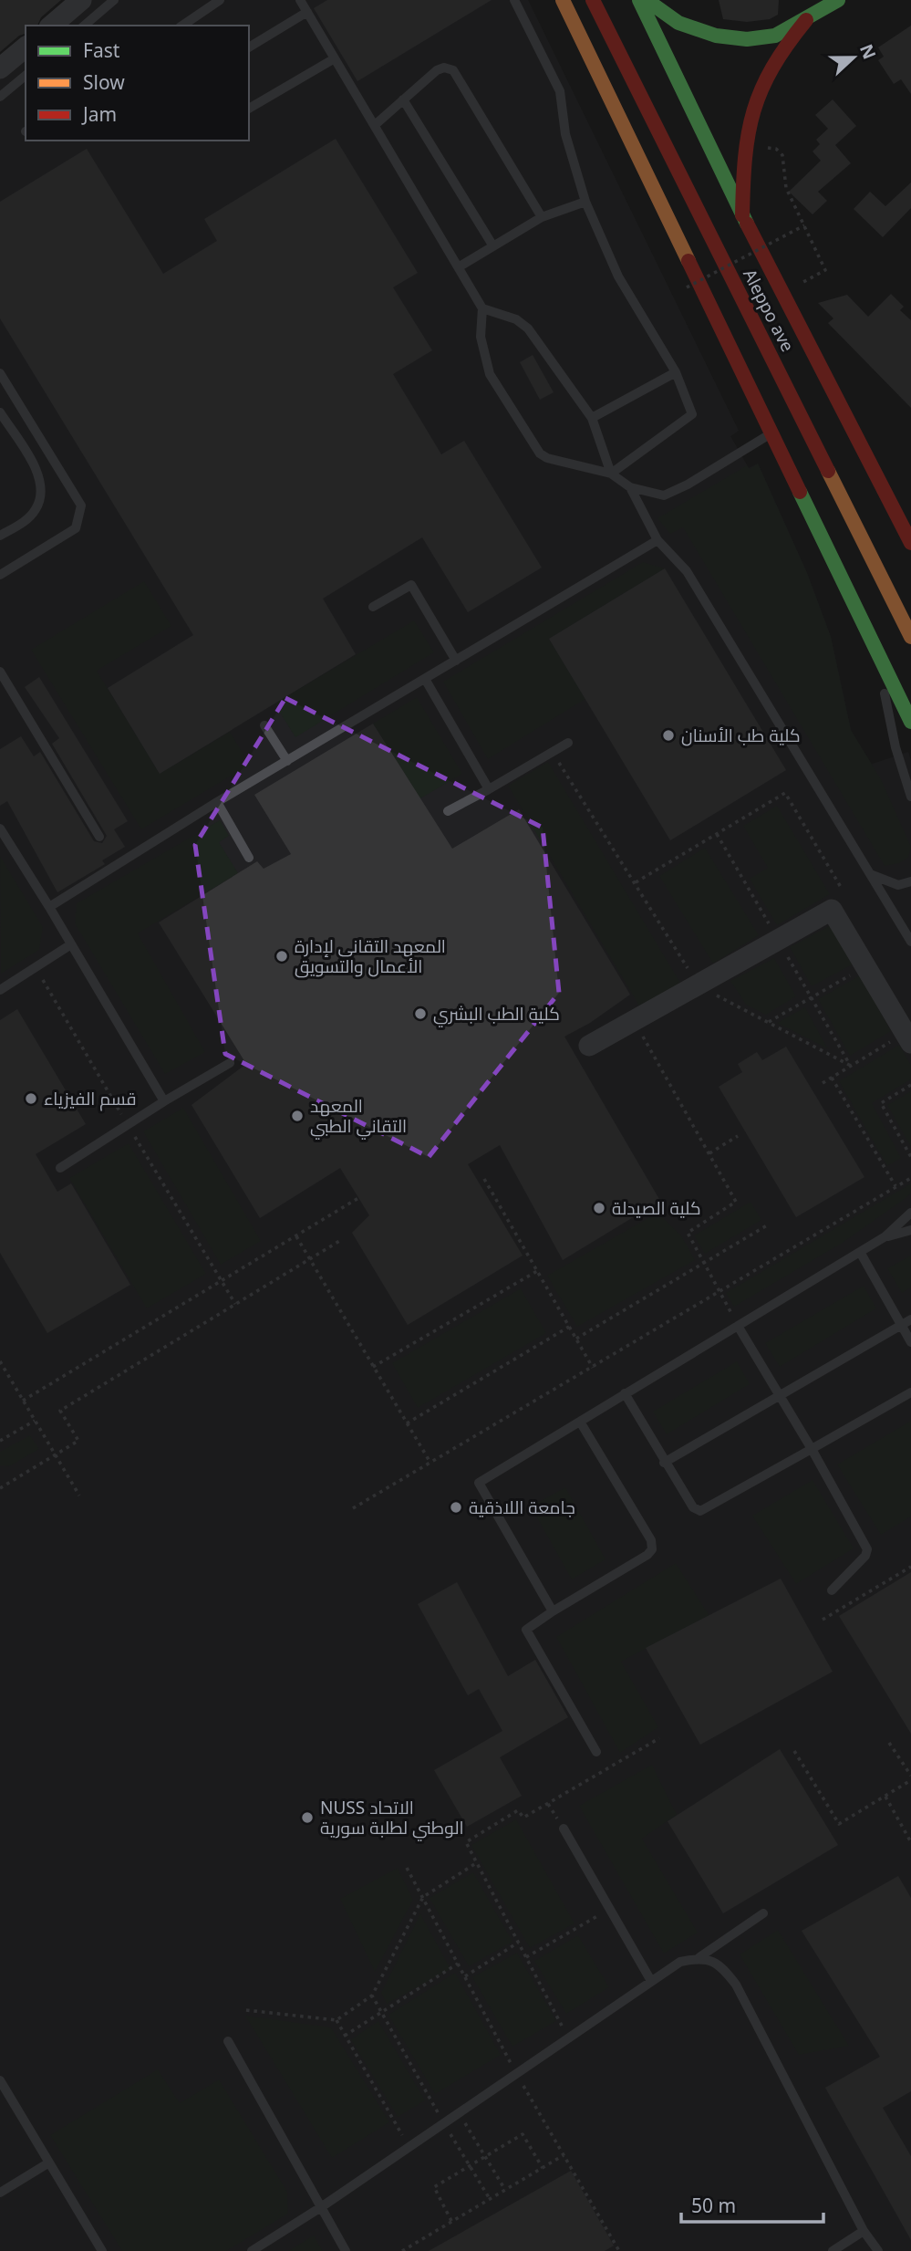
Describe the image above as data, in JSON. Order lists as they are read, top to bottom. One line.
{"streets":{"main road":["Aleppo ave"]},"places":["كلية طب الأسنان","المعهد التقاني لإدارة الأعمال والتسويق","كلية الطب البشري","قسم الفيزياء","المعهد التقاني الطبي","كلية الصيدلة","جامعة اللاذقية","NUSS الاتحاد الوطني لطلبة سورية"],"legend":["Fast","Slow","Jam"],"scale_bar":"50 m","north":"right"}
